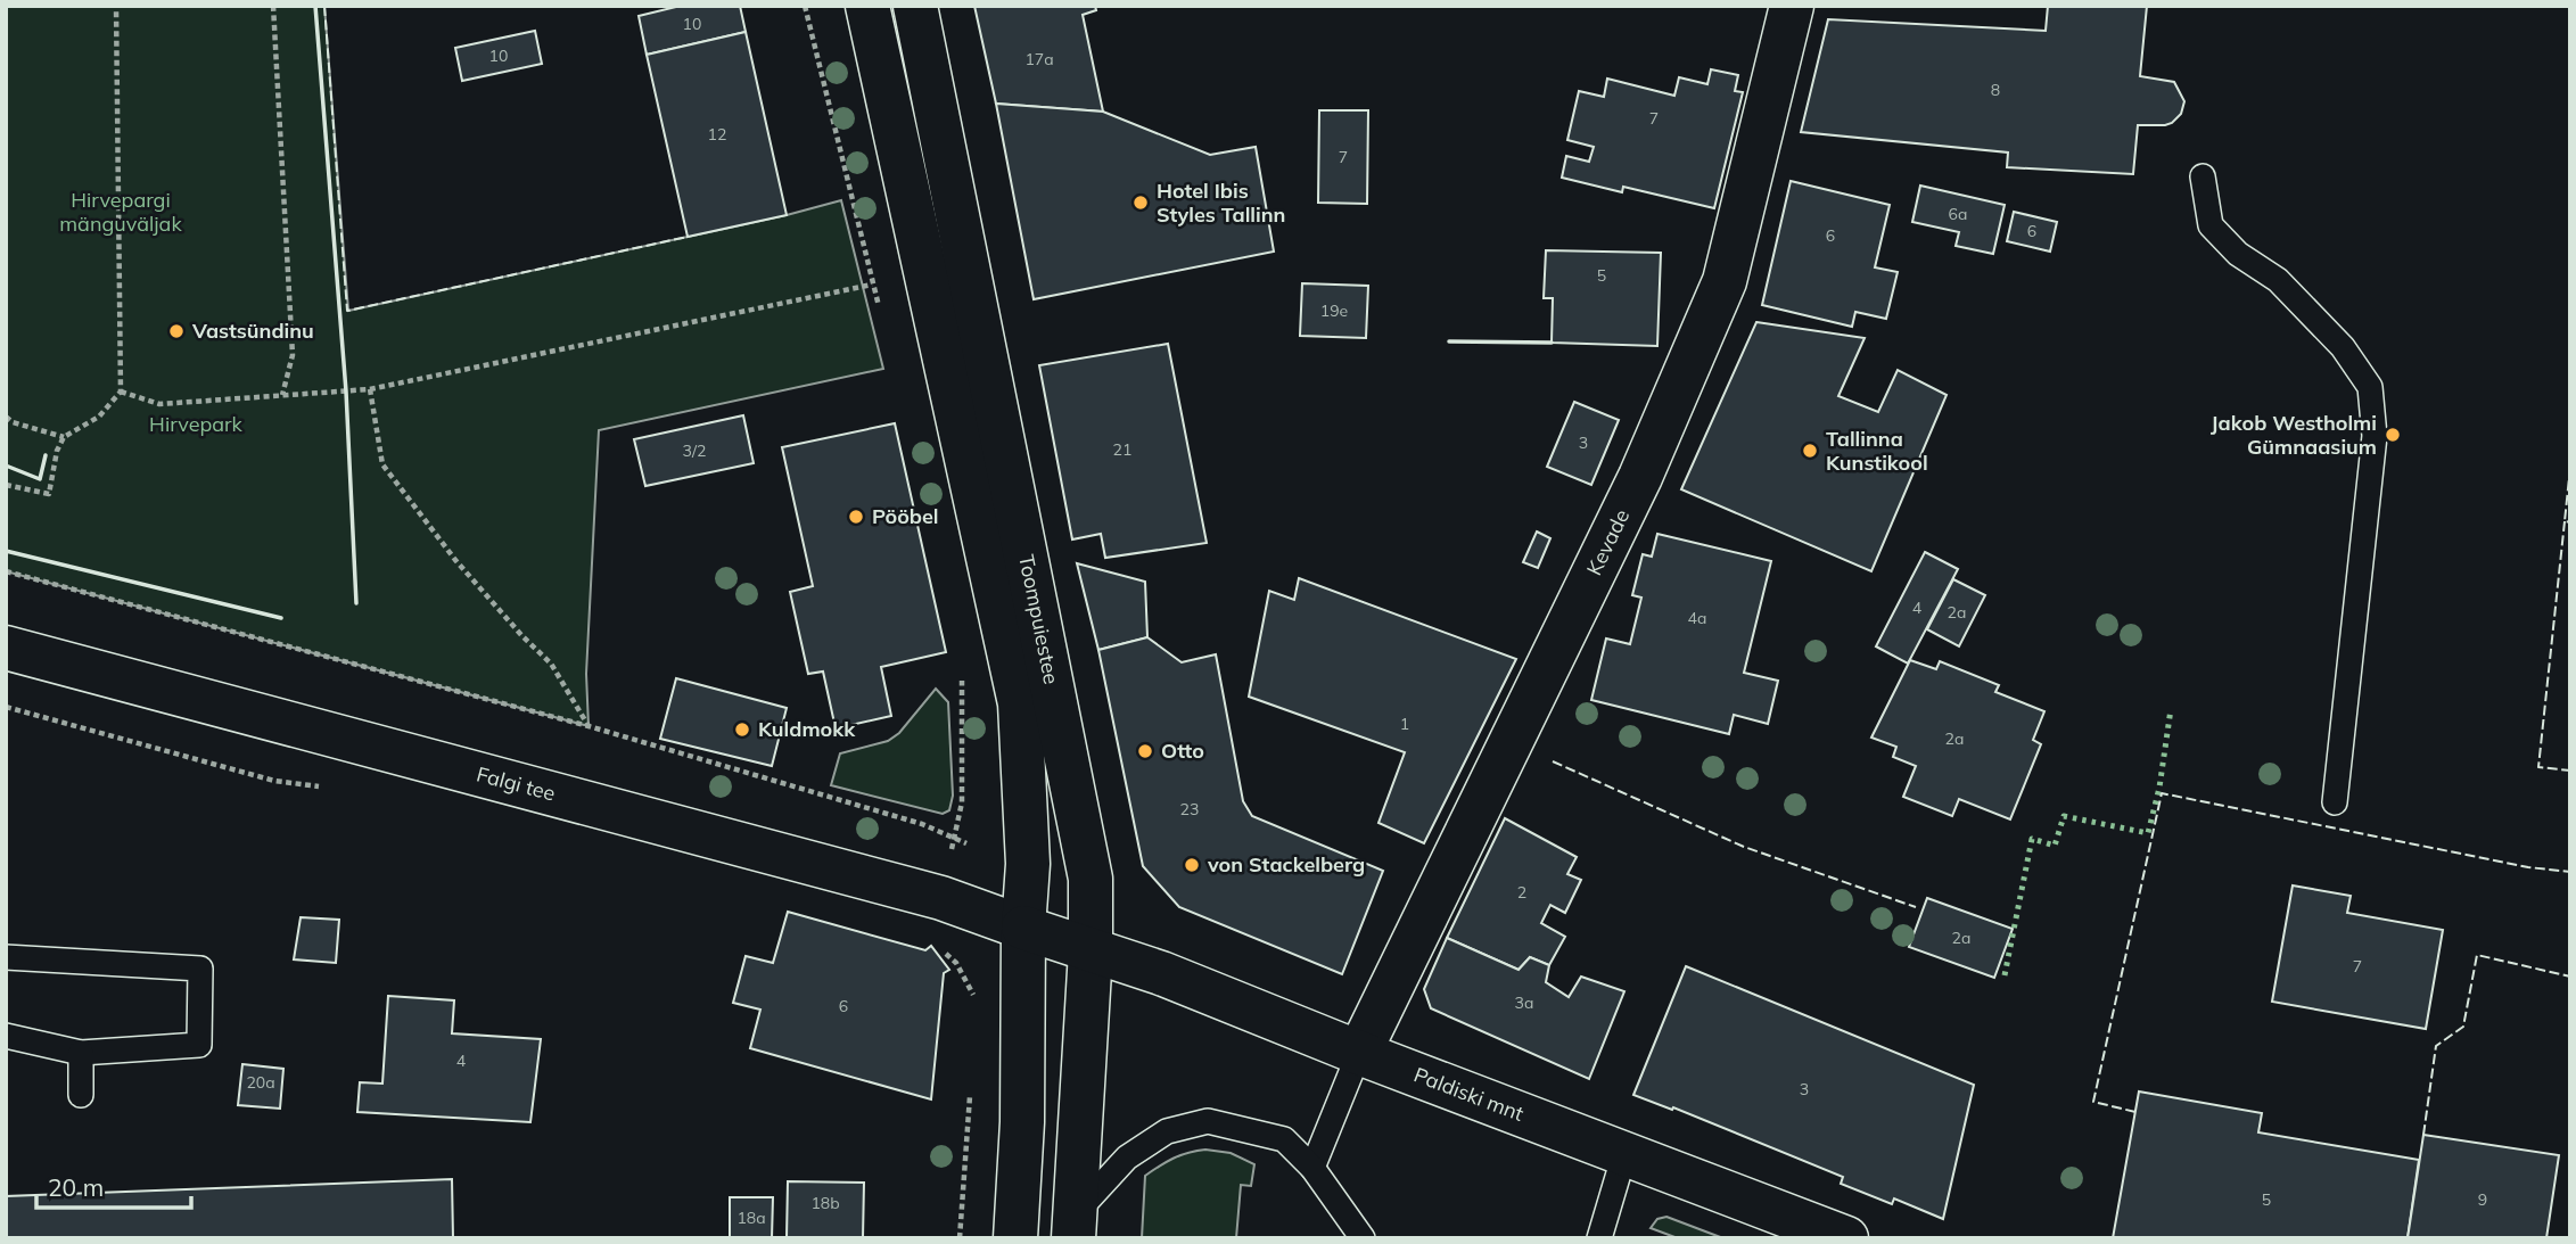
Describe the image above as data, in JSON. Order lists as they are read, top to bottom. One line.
{"streets":{"main road":["Kevade","Toompuiestee","Falgi tee","Paldiski mnt"]},"crossings":[["Kevade","Paldiski mnt"],["Toompuiestee","Falgi tee"],["Toompuiestee","Paldiski mnt"],["Falgi tee","Paldiski mnt"]],"parks":["Hirvepargi mänguväljak","Hirvepark"],"places":["Hotel Ibis Styles Tallinn","Vastsündinu","Jakob Westholmi Gümnaasium","Tallinna Kunstikool","Pööbel","Kuldmokk","Otto","von Stackelberg"],"house_numbers":["10","10","17a","8","7","12","7","6a","6","6","5","19e","3","21","3/2","4","2a","4a","1","2a","23","2","2a","7","3a","6","4","20a","3","5","9","18b","18a"],"scale_bar":"20 m"}
